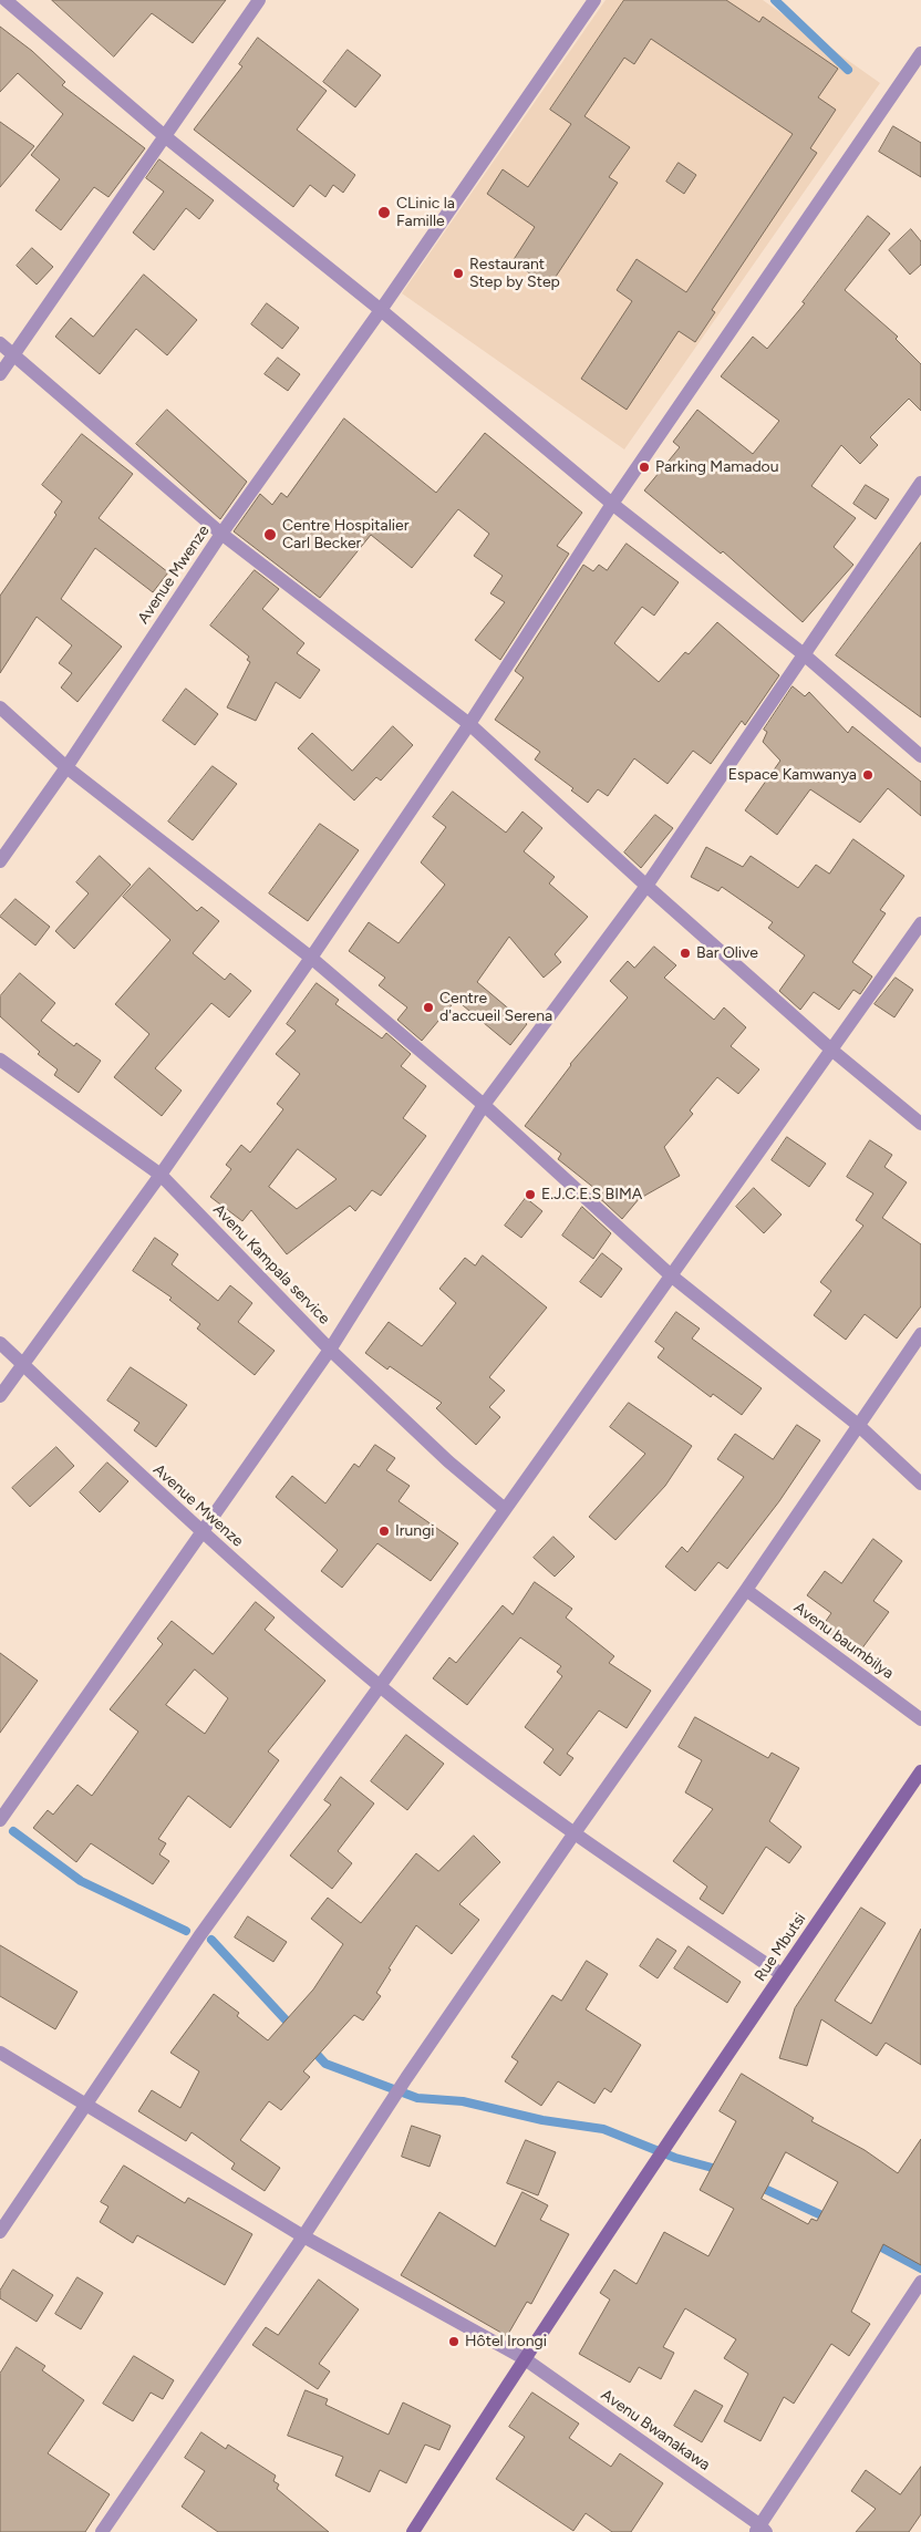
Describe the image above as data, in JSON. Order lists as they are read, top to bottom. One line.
{"streets":{"street":["Avenue Mwenze","Avenu Kampala service","Avenu baumbilya","Rue Mbutsi","Avenu Bwanakawa"]},"crossings":[["Avenue Mwenze","Rue Mbutsi"],["Rue Mbutsi","Avenu Bwanakawa"]],"places":["CLinic la Famille","Restaurant Step by Step","Parking Mamadou","Centre Hospitalier Carl Becker","Espace Kamwanya","Bar Olive","Centre d'accueil Serena","E.J.C.E.S BIMA","Irungi","Hôtel Irongi"]}
